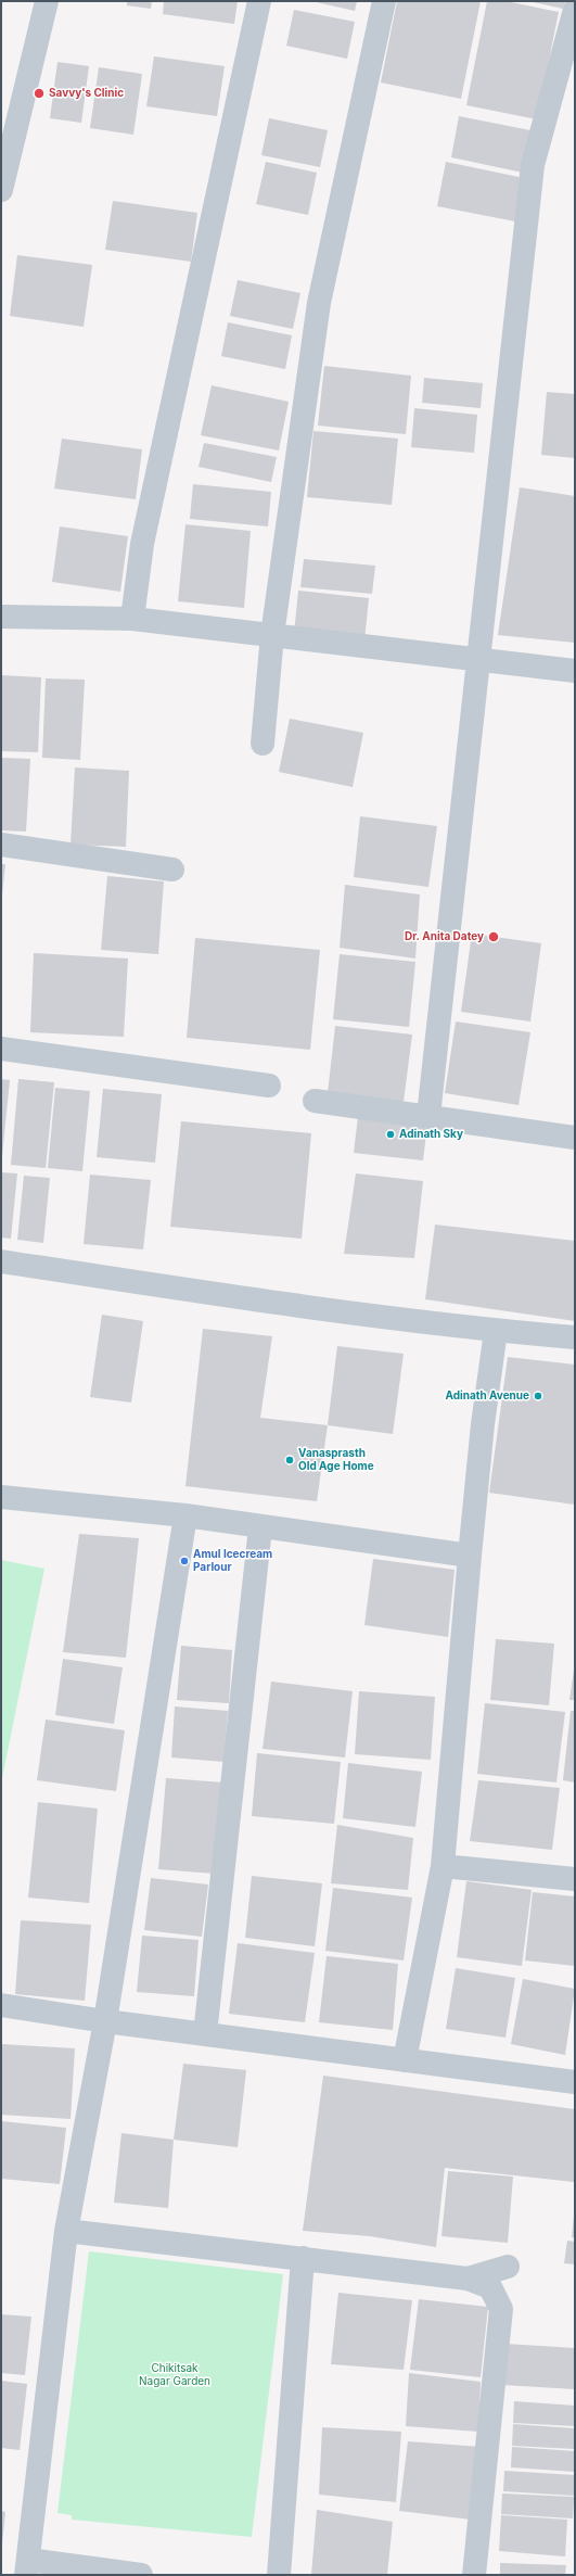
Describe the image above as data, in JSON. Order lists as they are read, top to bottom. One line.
{"parks":["Chikitsak Nagar Garden"],"places":["Savvy's Clinic","Dr. Anita Datey","Adinath Sky","Adinath Avenue","Vanasprasth Old Age Home","Amul Icecream Parlour"]}
